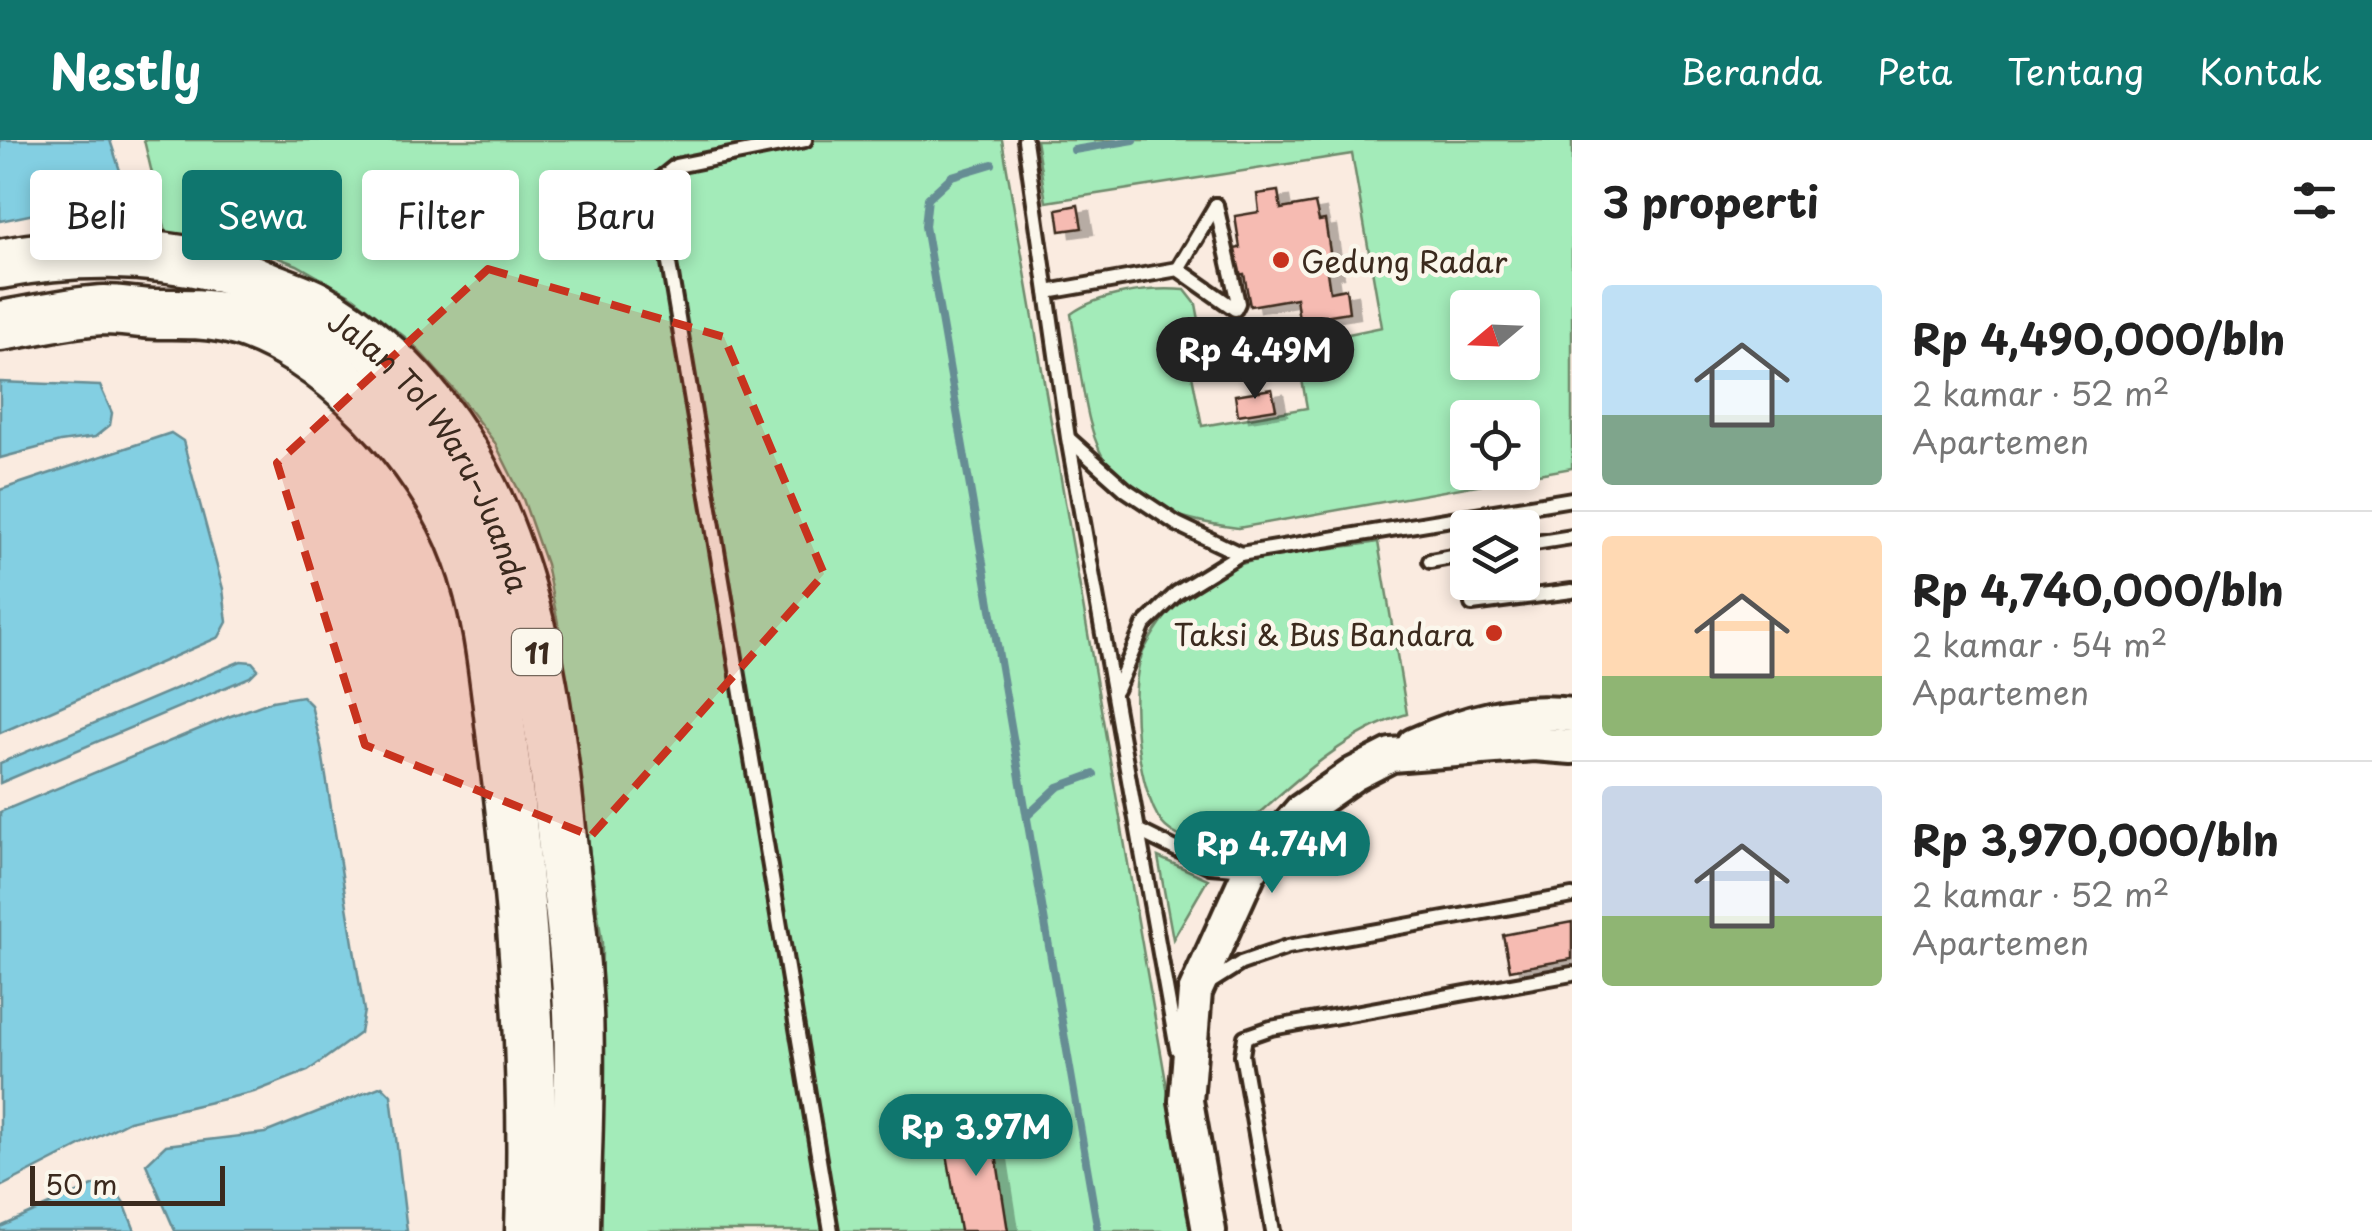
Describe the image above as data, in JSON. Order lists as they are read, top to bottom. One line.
{"streets":{"highway":["Jalan Tol Waru–Juanda","11"]},"places":["Gedung Radar","Taksi & Bus Bandara"],"scale_bar":"50 m","north":"left","page":{"header":"Nestly","nav":["Beranda","Peta","Tentang","Kontak"],"heading":"3 properti","chip":["Beli","Sewa","Filter","Baru"],"list":[{"name":"Rp 4,490,000/bln","note":"2 kamar · 52 m² · Apartemen"},{"name":"Rp 4,740,000/bln","note":"2 kamar · 54 m² · Apartemen"},{"name":"Rp 3,970,000/bln","note":"2 kamar · 52 m² · Apartemen"}],"price":["Rp 4.49M","Rp 4.74M","Rp 3.97M"],"scale":"50 m"}}
